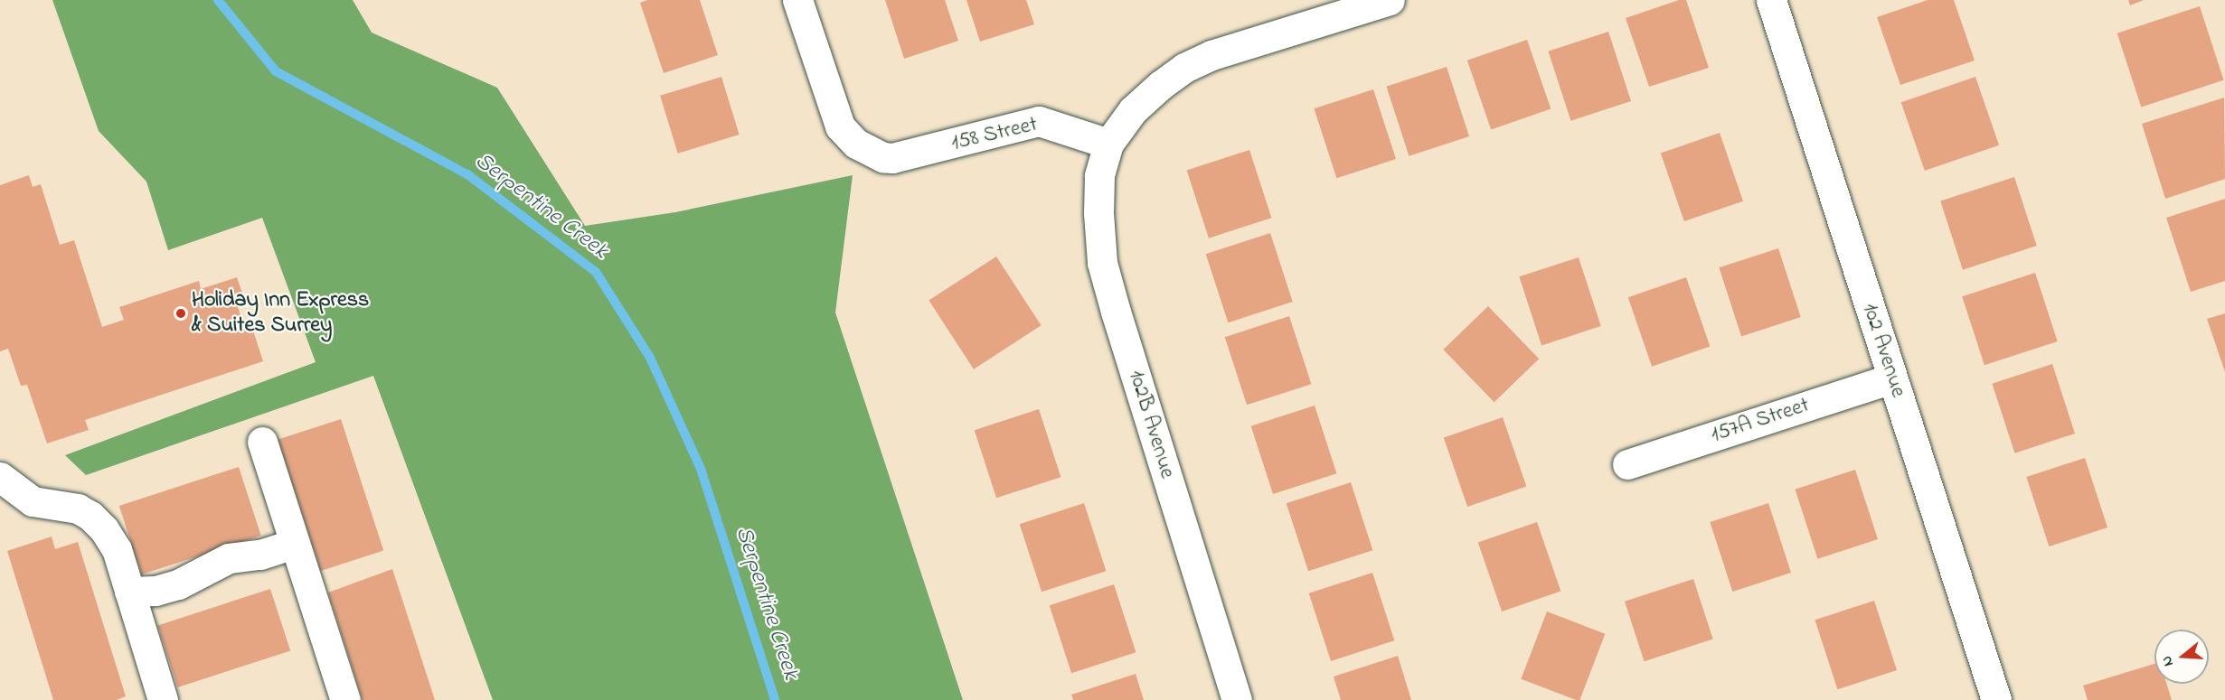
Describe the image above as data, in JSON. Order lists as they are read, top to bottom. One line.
{"streets":{"street":["158 Street","102 Avenue","157A Street","102B Avenue"]},"crossings":[["158 Street","102B Avenue"],["102 Avenue","157A Street"]],"water":["Serpentine Creek"],"places":["Holiday Inn Express & Suites Surrey"],"north":"left"}
